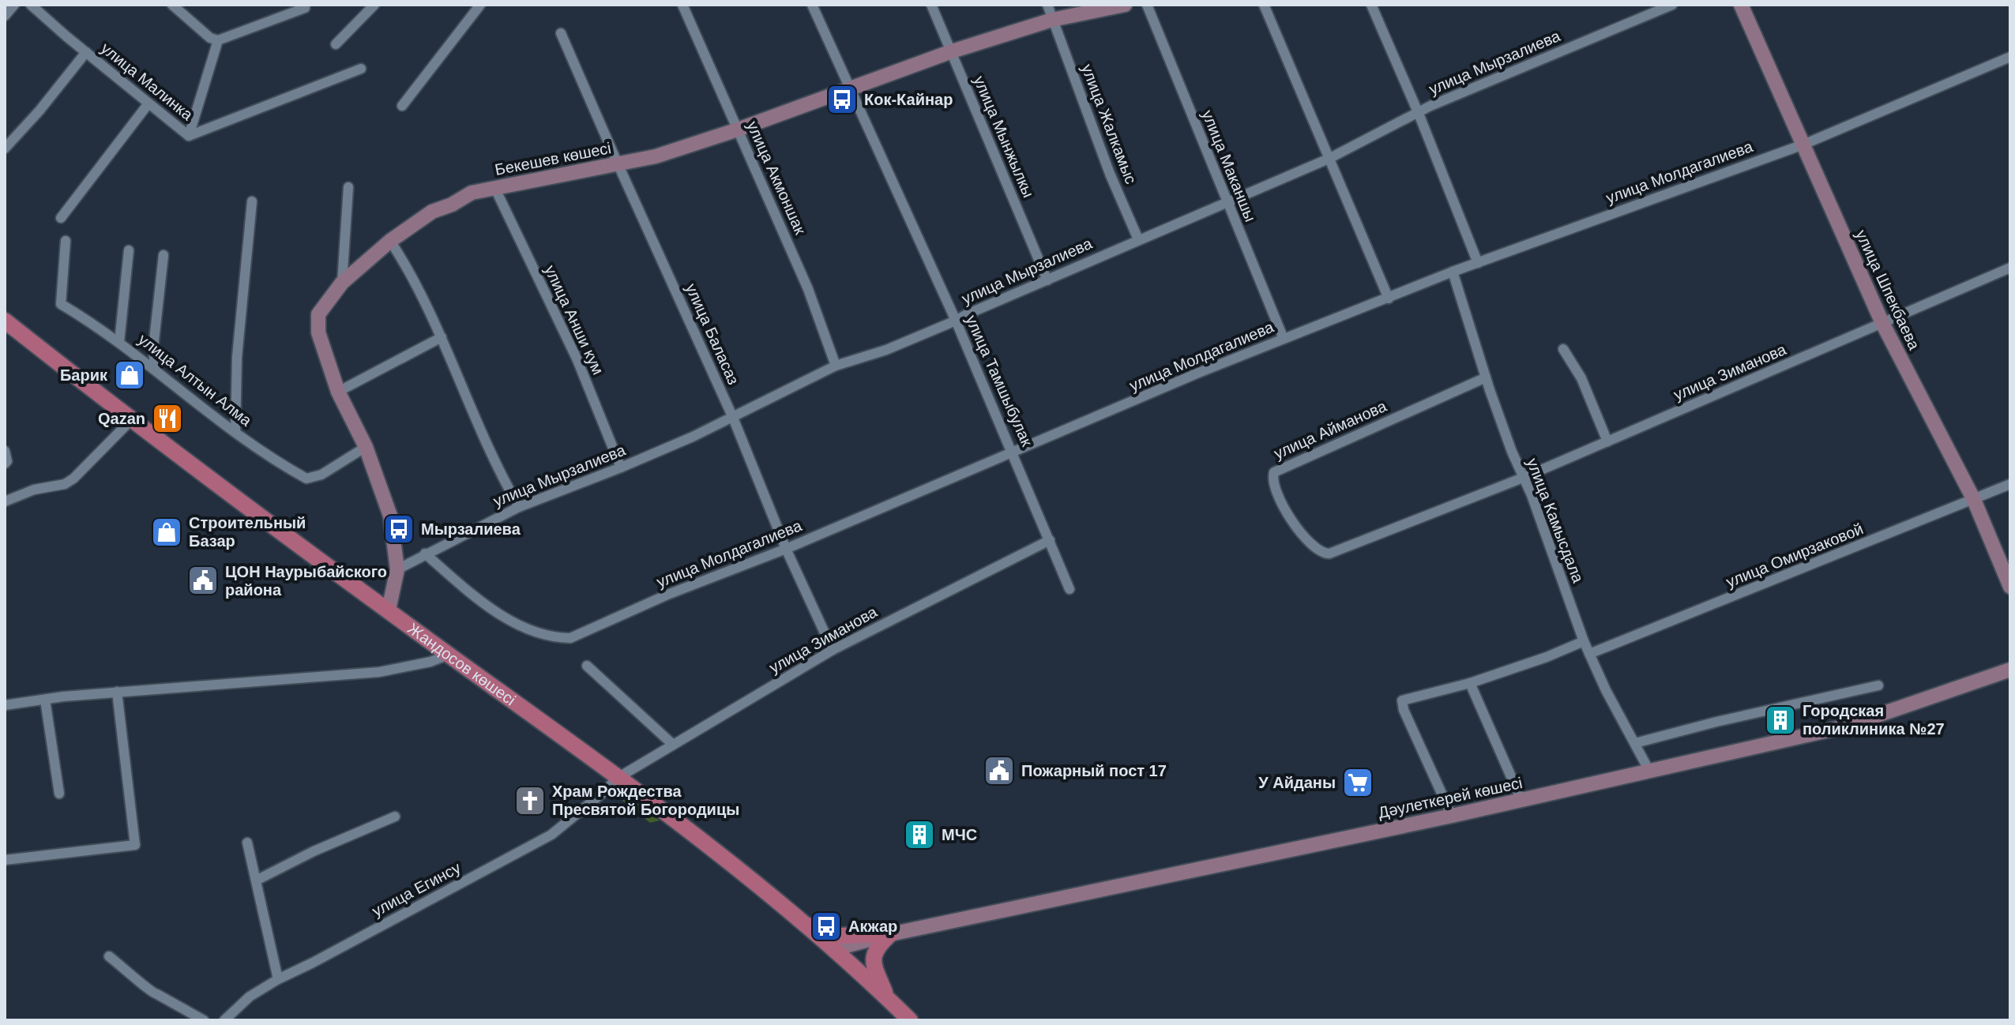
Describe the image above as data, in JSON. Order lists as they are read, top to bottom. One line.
{"streets":{"main road":["Бекешев көшесі","улица Шпекбаева","Жандосов көшесі","Дәулеткерей көшесі"],"street":["улица Мырзалиева","улица Малинка","улица Жалкамыс","улица Мынжылкы","улица Маканшы","улица Молдагалиева","улица Акмоншак","улица Анши кум","улица Баласаз","улица Зиманова","улица Алтын Алма","улица Тамшыбулак","улица Айманова","улица Камысдала","улица Омирзаковой","улица Егинсу"]},"crossings":[["улица Мырзалиева","улица Жалкамыс"],["улица Мырзалиева","улица Мынжылкы"],["улица Мырзалиева","Бекешев көшесі"],["улица Мырзалиева","улица Маканшы"],["улица Мырзалиева","улица Молдагалиева"],["улица Мырзалиева","улица Акмоншак"],["улица Мырзалиева","улица Анши кум"],["улица Мырзалиева","улица Баласаз"],["улица Мырзалиева","улица Тамшыбулак"],["улица Жалкамыс","Бекешев көшесі"],["улица Мынжылкы","Бекешев көшесі"],["Бекешев көшесі","улица Акмоншак"],["Бекешев көшесі","улица Анши кум"],["Бекешев көшесі","улица Баласаз"],["Бекешев көшесі","улица Алтын Алма"],["Бекешев көшесі","улица Тамшыбулак"],["Бекешев көшесі","Жандосов көшесі"],["улица Маканшы","улица Молдагалиева"],["улица Молдагалиева","улица Шпекбаева"],["улица Молдагалиева","улица Баласаз"],["улица Молдагалиева","улица Тамшыбулак"],["улица Молдагалиева","улица Камысдала"],["улица Шпекбаева","улица Зиманова"],["улица Шпекбаева","улица Омирзаковой"],["улица Баласаз","улица Зиманова"],["улица Зиманова","улица Тамшыбулак"],["улица Зиманова","улица Айманова"],["улица Зиманова","улица Камысдала"],["улица Зиманова","Жандосов көшесі"],["улица Зиманова","улица Егинсу"],["улица Айманова","улица Камысдала"],["улица Камысдала","улица Омирзаковой"],["улица Камысдала","Дәулеткерей көшесі"],["Жандосов көшесі","Дәулеткерей көшесі"],["Жандосов көшесі","улица Егинсу"]],"places":{"bus stop":["Кок-Кайнар","Мырзалиева","Акжар"],"shop":["Барик","Строительный Базар"],"restaurant":["Qazan"],"public building":["ЦОН Наурыбайского района","Пожарный пост 17"],"building":["Городская поликлиника №27","МЧС"],"supermarket":["У Айданы"],"church":["Храм Рождества Пресвятой Богородицы"]}}
